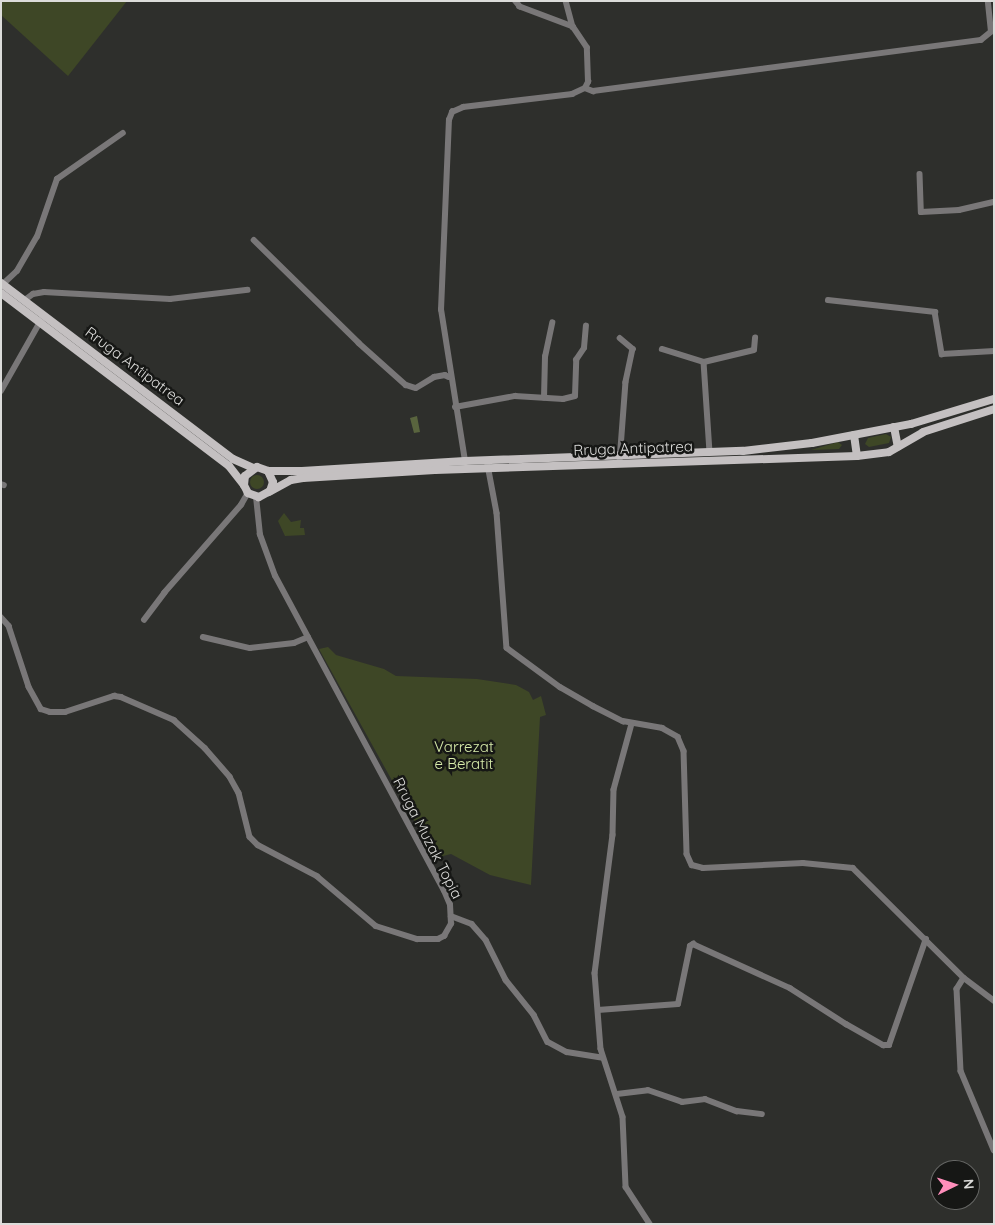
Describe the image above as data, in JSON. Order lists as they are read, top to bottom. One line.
{"streets":{"main road":["Rruga Antipatrea"],"street":["Rruga Muzak Topia"]},"crossings":[["Rruga Antipatrea","Rruga Muzak Topia"]],"parks":["Varrezat e Beratit"],"north":"right"}
